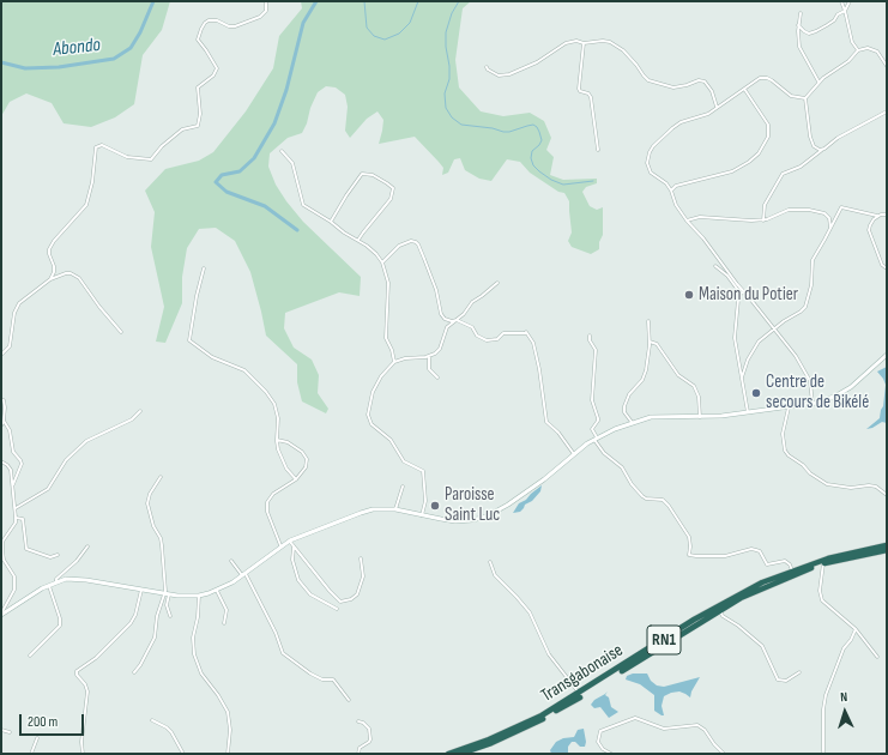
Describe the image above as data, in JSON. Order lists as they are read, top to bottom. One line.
{"streets":{"highway":["RN1","Transgabonaise"]},"water":["Abondo"],"places":["Maison du Potier","Centre de secours de Bikélé","Paroisse Saint Luc"],"scale_bar":"200 m","north":"top"}
